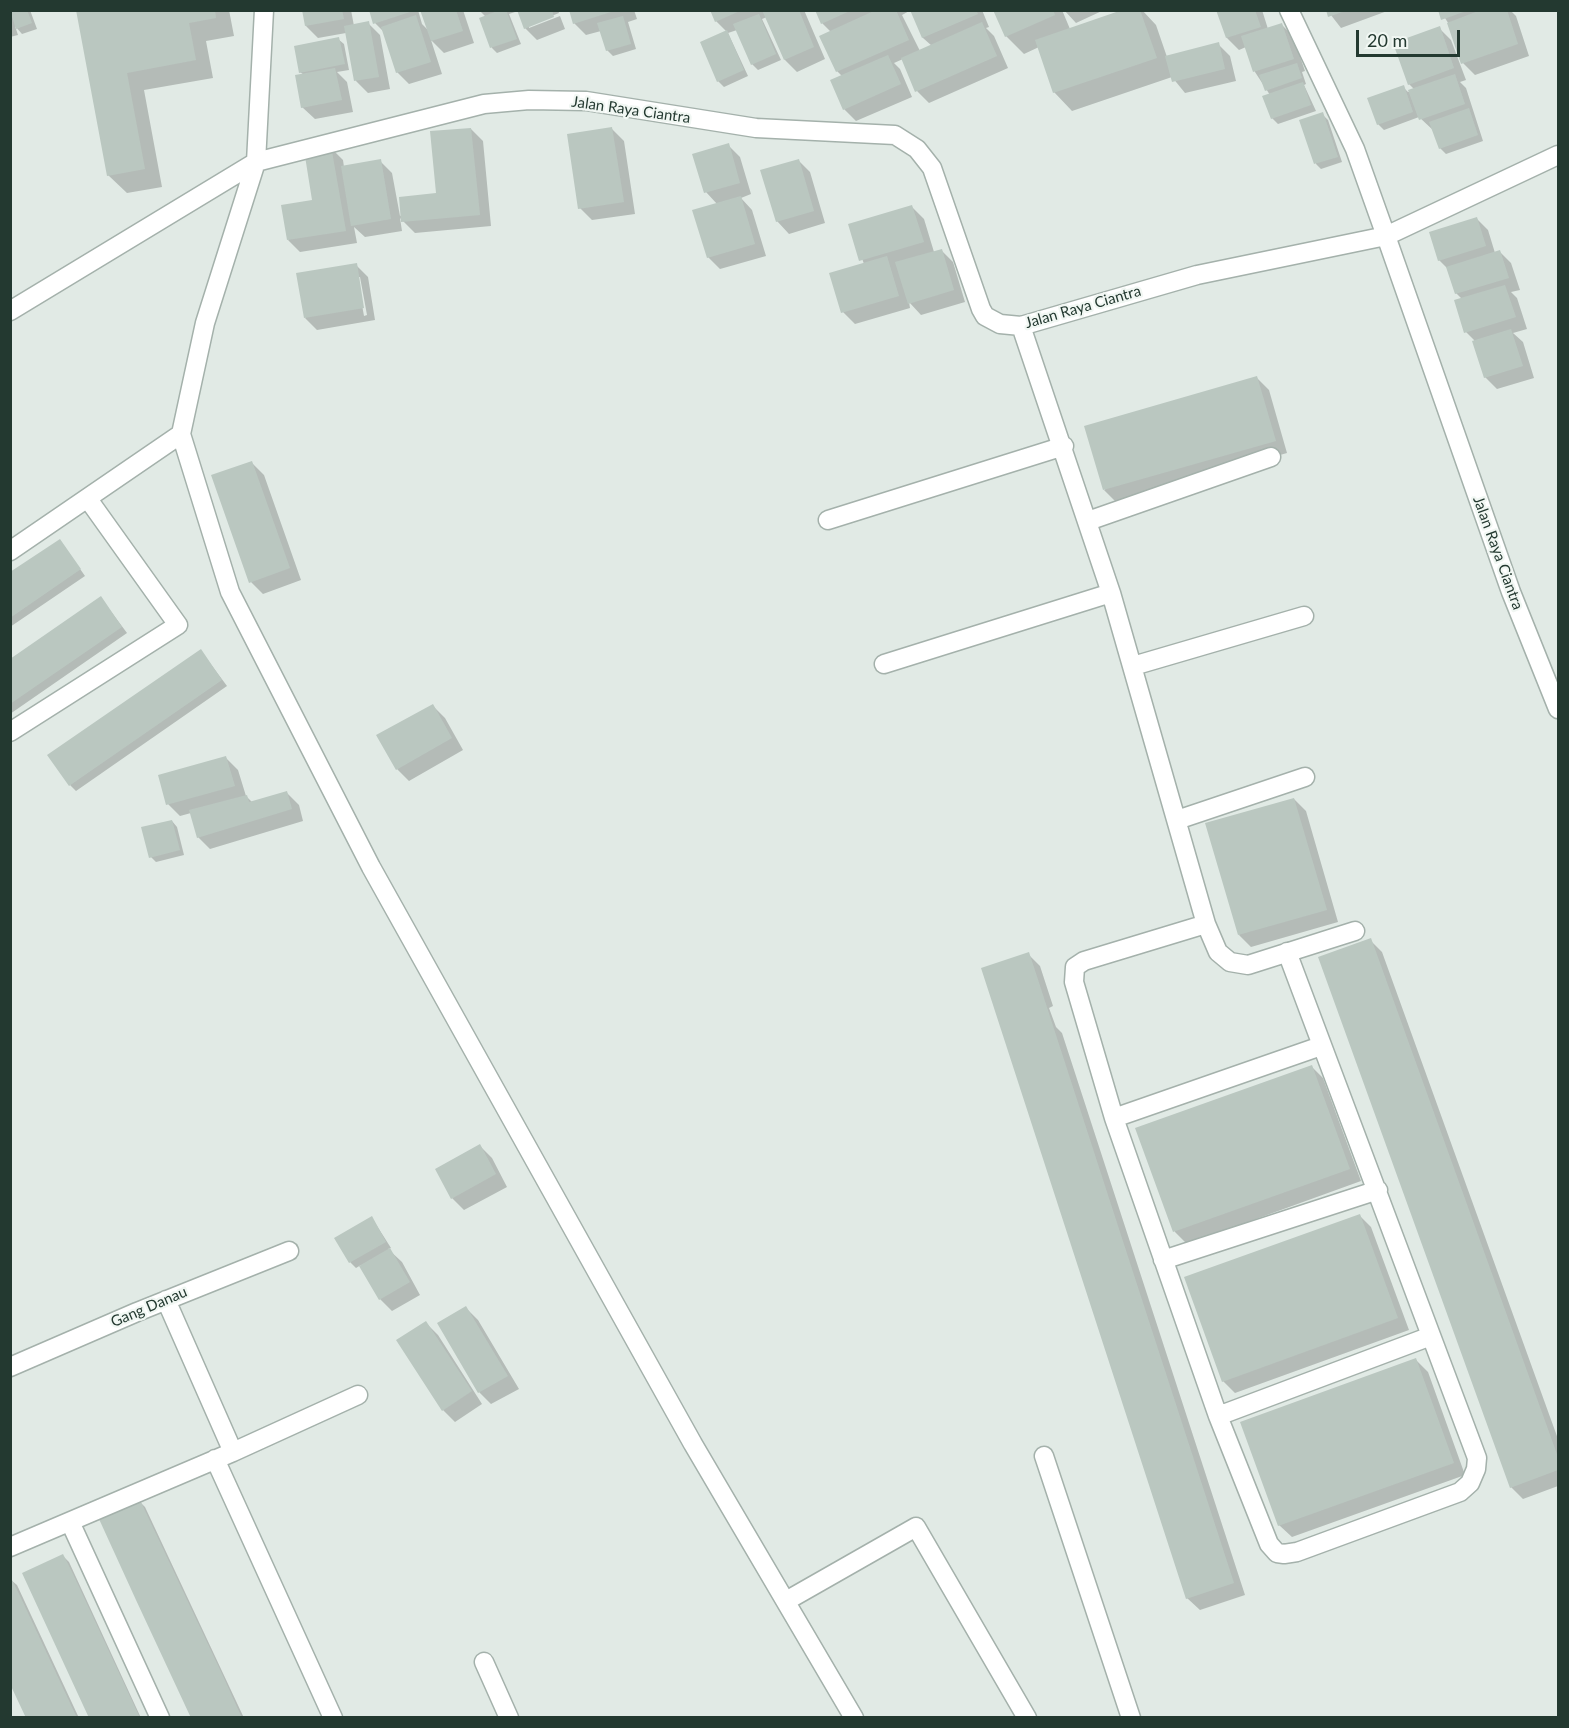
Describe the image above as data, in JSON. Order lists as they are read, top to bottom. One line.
{"streets":{"street":["Jalan Raya Ciantra","Gang Danau"]},"scale_bar":"20 m"}
